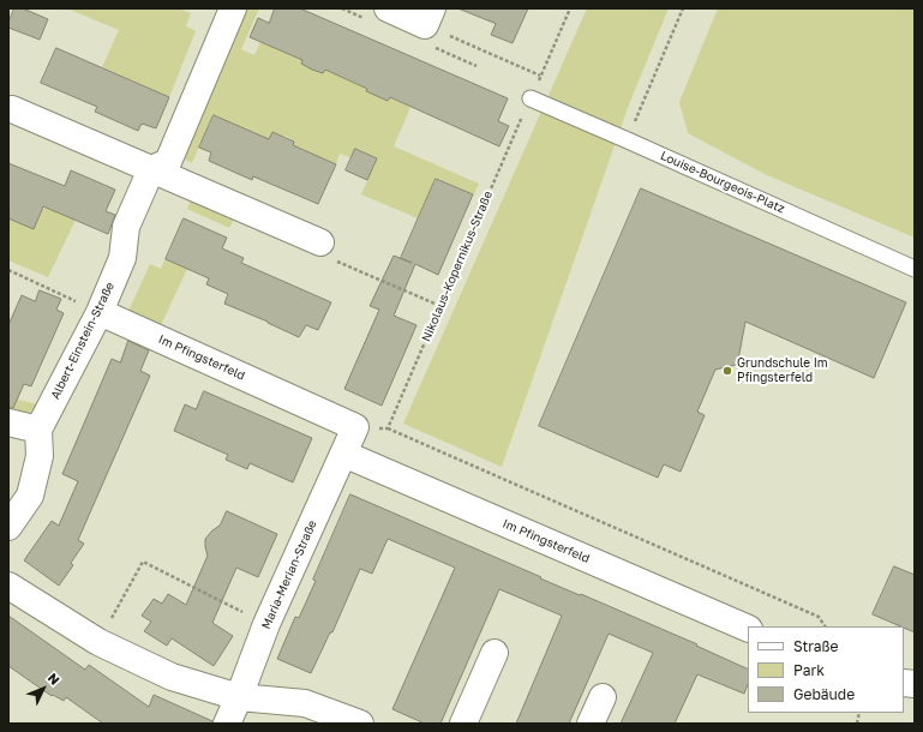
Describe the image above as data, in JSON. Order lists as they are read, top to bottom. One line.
{"streets":{"street":["Albert-Einstein-Straße","Im Pfingsterfeld","Maria-Merian-Straße"],"lane":["Louise-Bourgeois-Platz"],"path":["Nikolaus-Kopernikus-Straße"]},"crossings":[["Louise-Bourgeois-Platz","Nikolaus-Kopernikus-Straße"],["Albert-Einstein-Straße","Im Pfingsterfeld"],["Im Pfingsterfeld","Maria-Merian-Straße"]],"places":["Grundschule Im Pfingsterfeld"],"legend":["Straße","Park","Gebäude"],"north":"top right"}
